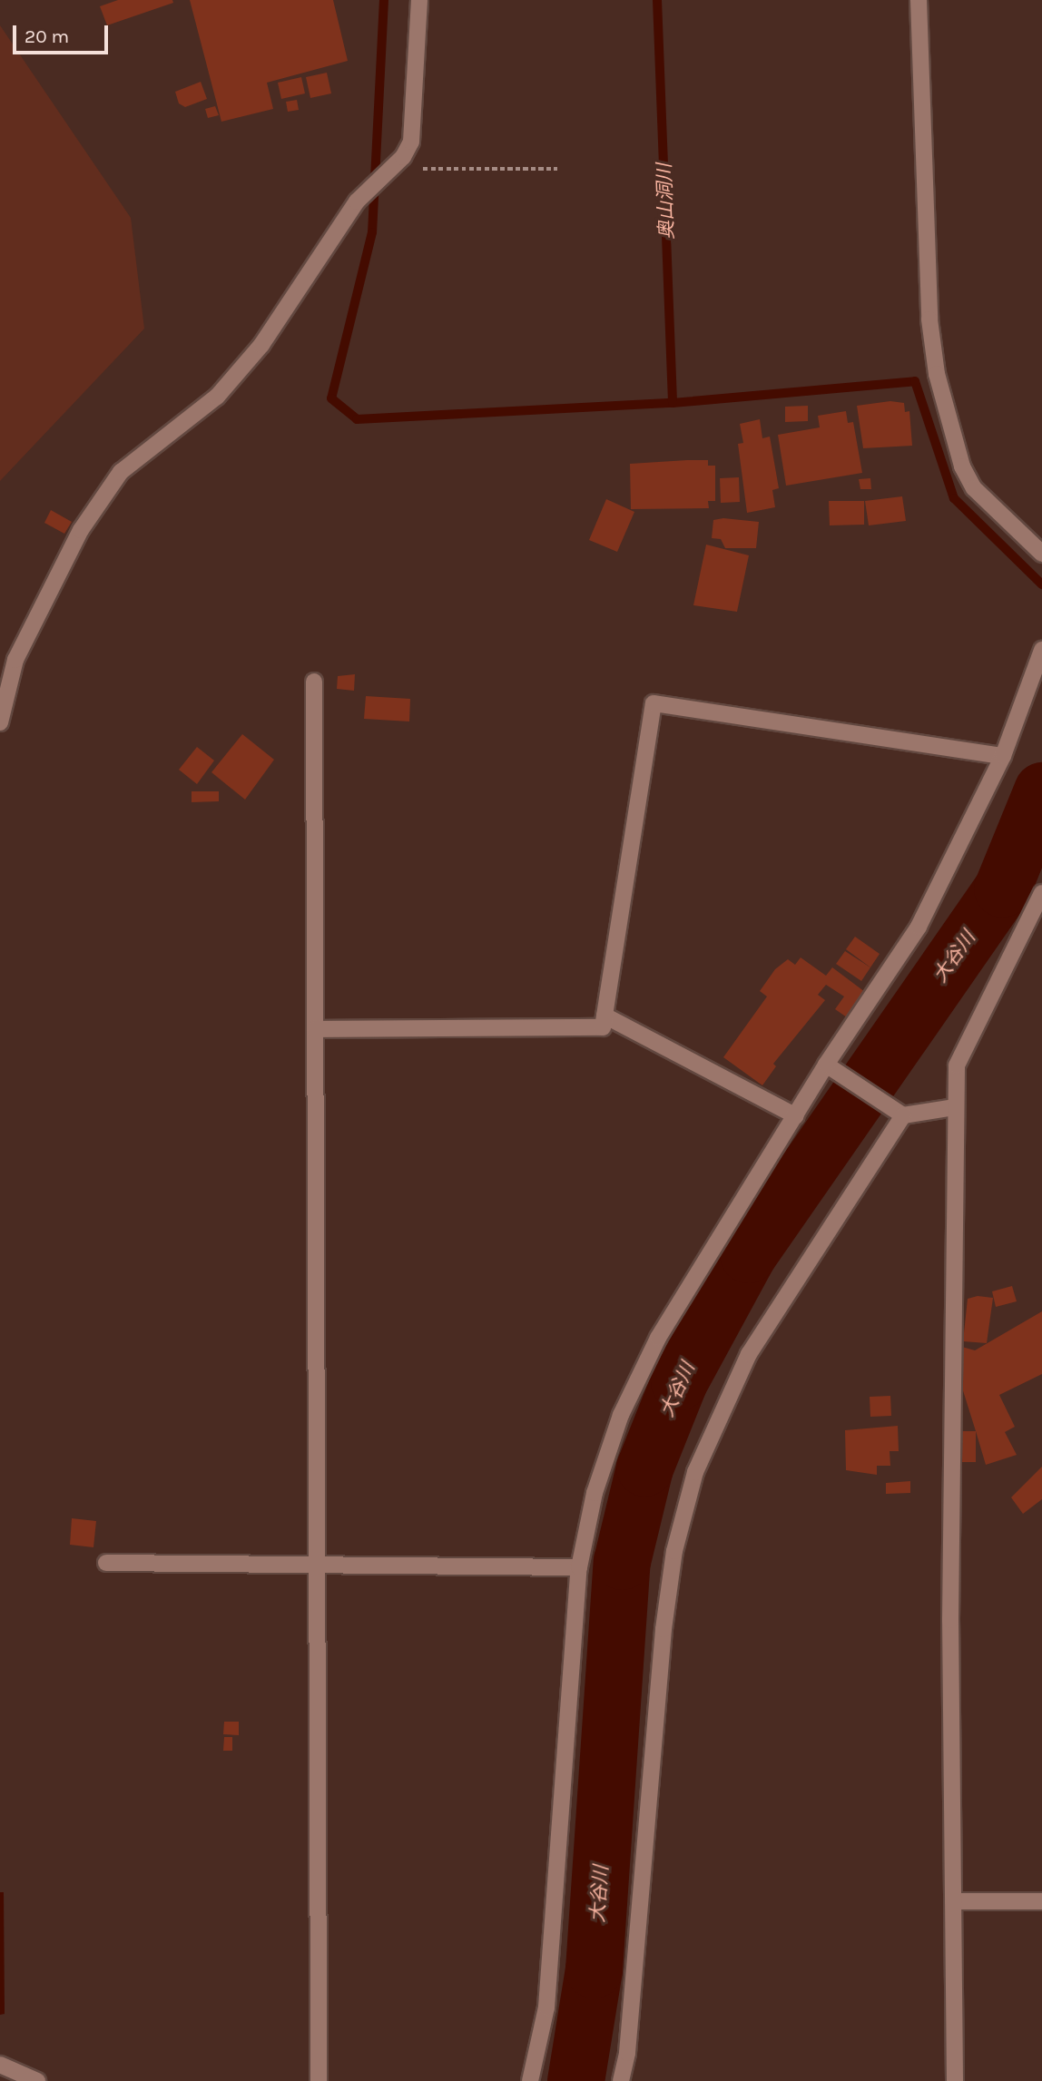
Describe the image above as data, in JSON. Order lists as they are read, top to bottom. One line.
{"water":["奥山洞川","大谷川"],"scale_bar":"20 m"}
